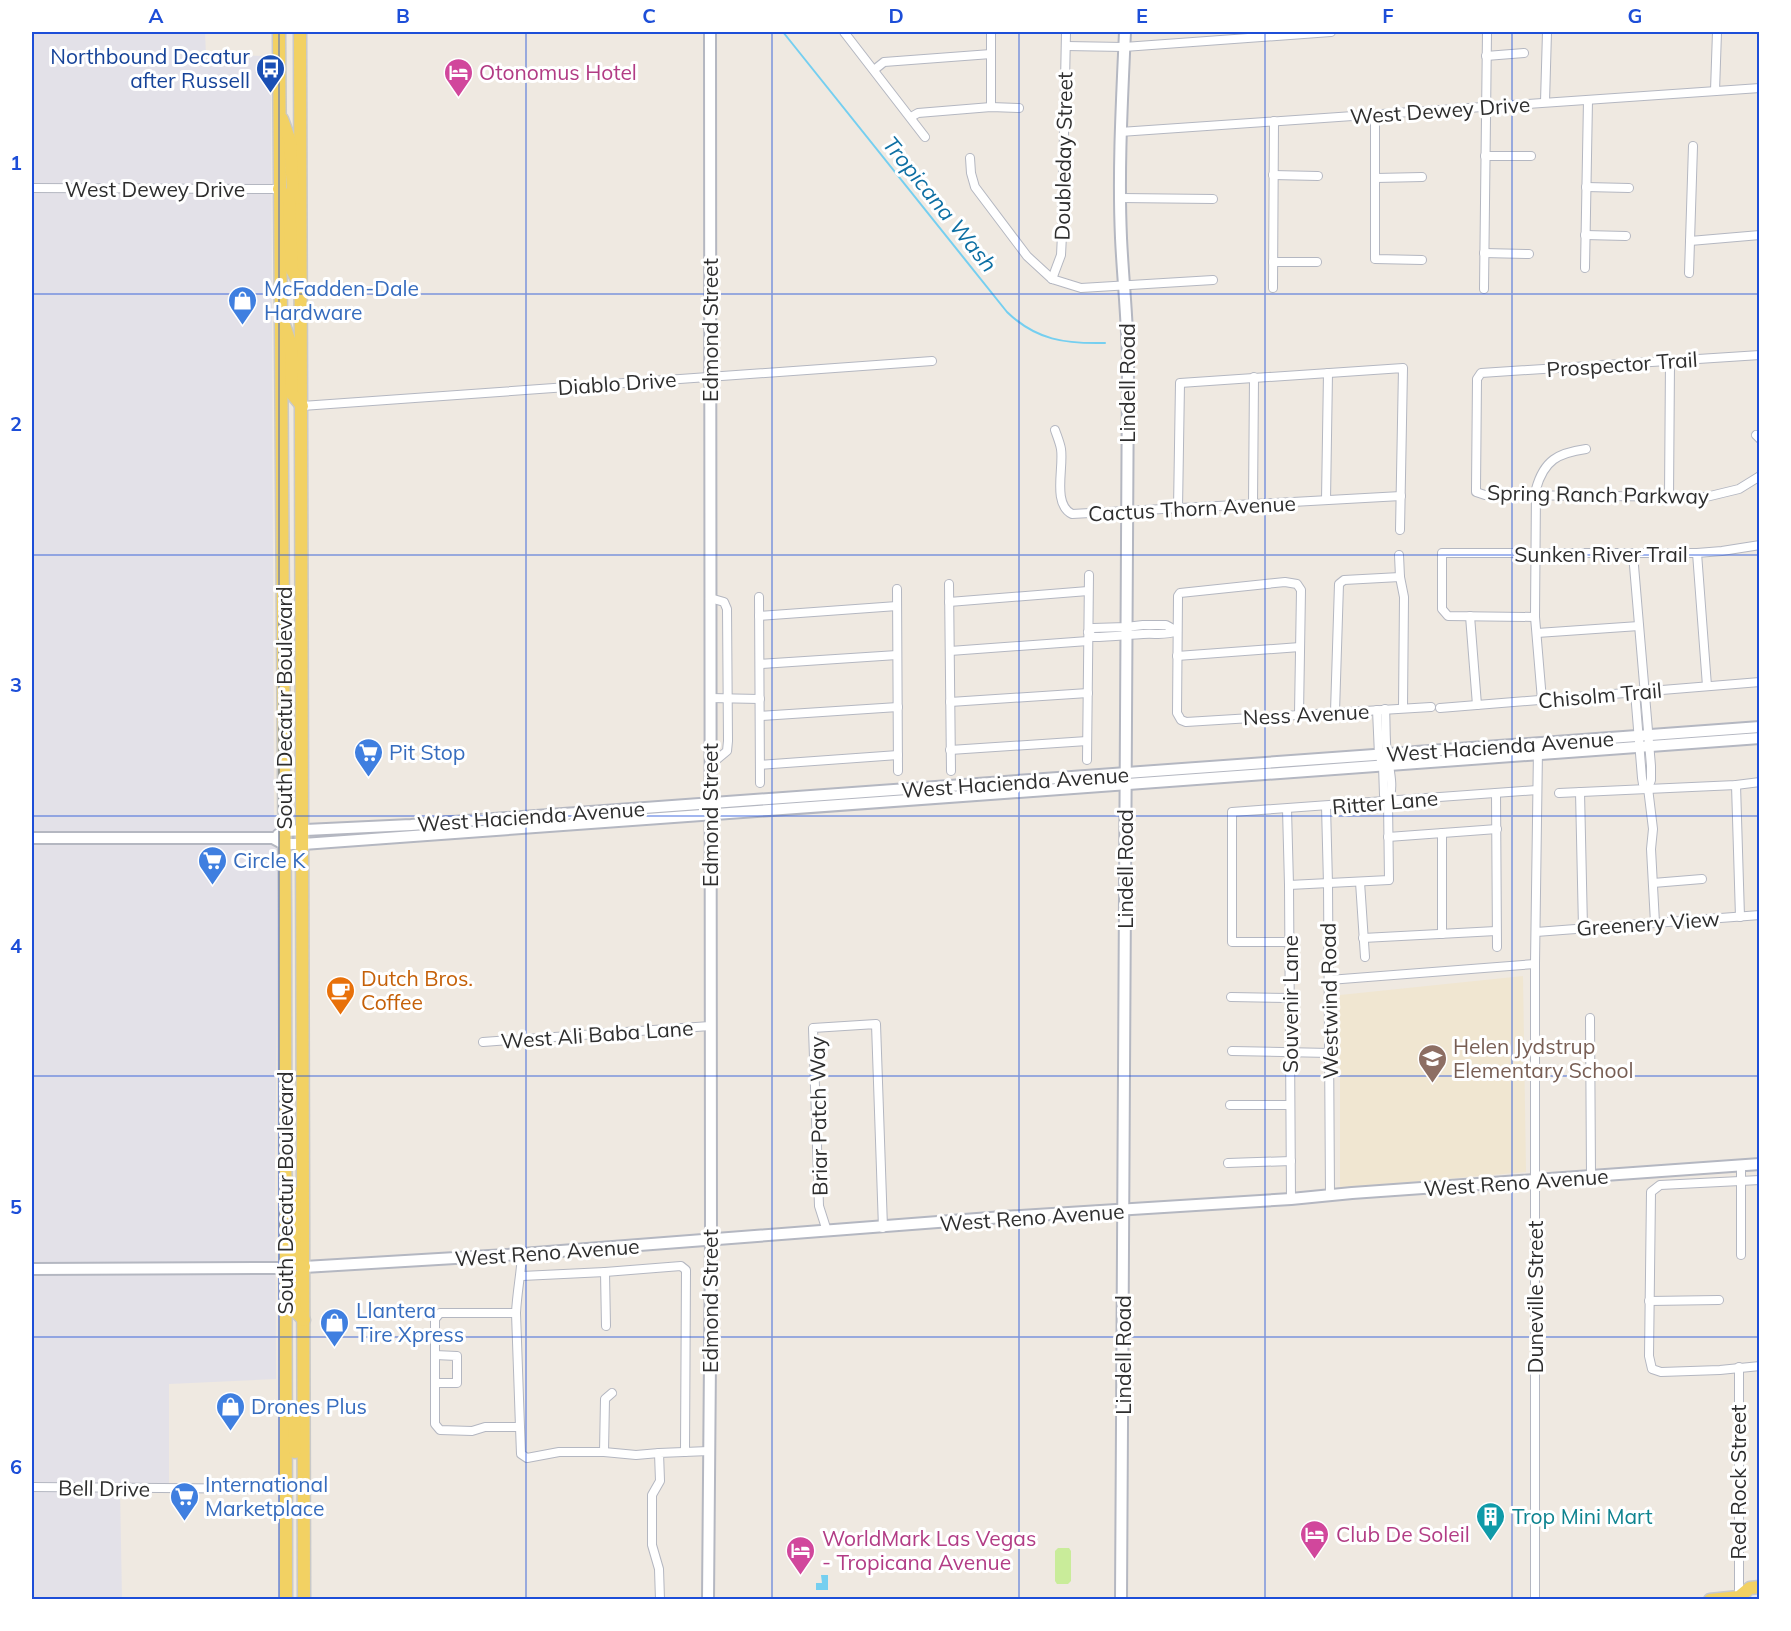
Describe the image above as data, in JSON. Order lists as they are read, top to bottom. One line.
{"streets":{"main road":["South Decatur Boulevard"],"street":["West Dewey Drive","Doubleday Street","Edmond Street","Prospector Trail","Diablo Drive","Lindell Road","Spring Ranch Parkway","Cactus Thorn Avenue","Sunken River Trail","Chisolm Trail","Ness Avenue","West Hacienda Avenue","Ritter Lane","Greenery View","Westwind Road","Souvenir Lane","West Ali Baba Lane","Briar Patch Way","West Reno Avenue","Duneville Street","Red Rock Street","Bell Drive"]},"crossings":[["West Dewey Drive","Lindell Road"],["West Dewey Drive","South Decatur Boulevard"],["Edmond Street","Diablo Drive"],["Edmond Street","West Hacienda Avenue"],["Edmond Street","West Ali Baba Lane"],["Edmond Street","West Reno Avenue"],["Prospector Trail","Spring Ranch Parkway"],["Diablo Drive","South Decatur Boulevard"],["Lindell Road","Cactus Thorn Avenue"],["Lindell Road","West Hacienda Avenue"],["Lindell Road","West Reno Avenue"],["Chisolm Trail","Ness Avenue"],["South Decatur Boulevard","West Hacienda Avenue"],["South Decatur Boulevard","West Reno Avenue"],["South Decatur Boulevard","Bell Drive"],["West Hacienda Avenue","Duneville Street"],["Ritter Lane","Westwind Road"],["Ritter Lane","Souvenir Lane"],["Ritter Lane","Duneville Street"],["Greenery View","Duneville Street"],["Westwind Road","West Reno Avenue"],["Souvenir Lane","West Reno Avenue"],["Briar Patch Way","West Reno Avenue"],["West Reno Avenue","Duneville Street"]],"water":["Tropicana Wash"],"places":{"bus stop":["Northbound Decatur after Russell"],"hotel":["Otonomus Hotel","Club De Soleil","WorldMark Las Vegas - Tropicana Avenue"],"shop":["McFadden-Dale Hardware","Llantera Tire Xpress","Drones Plus"],"supermarket":["Pit Stop","Circle K","International Marketplace"],"cafe":["Dutch Bros. Coffee"],"school or university":["Helen Jydstrup Elementary School"],"building":["Trop Mini Mart"]},"grid":{"columns":["A","B","C","D","E","F","G"],"rows":["1","2","3","4","5","6"]}}
